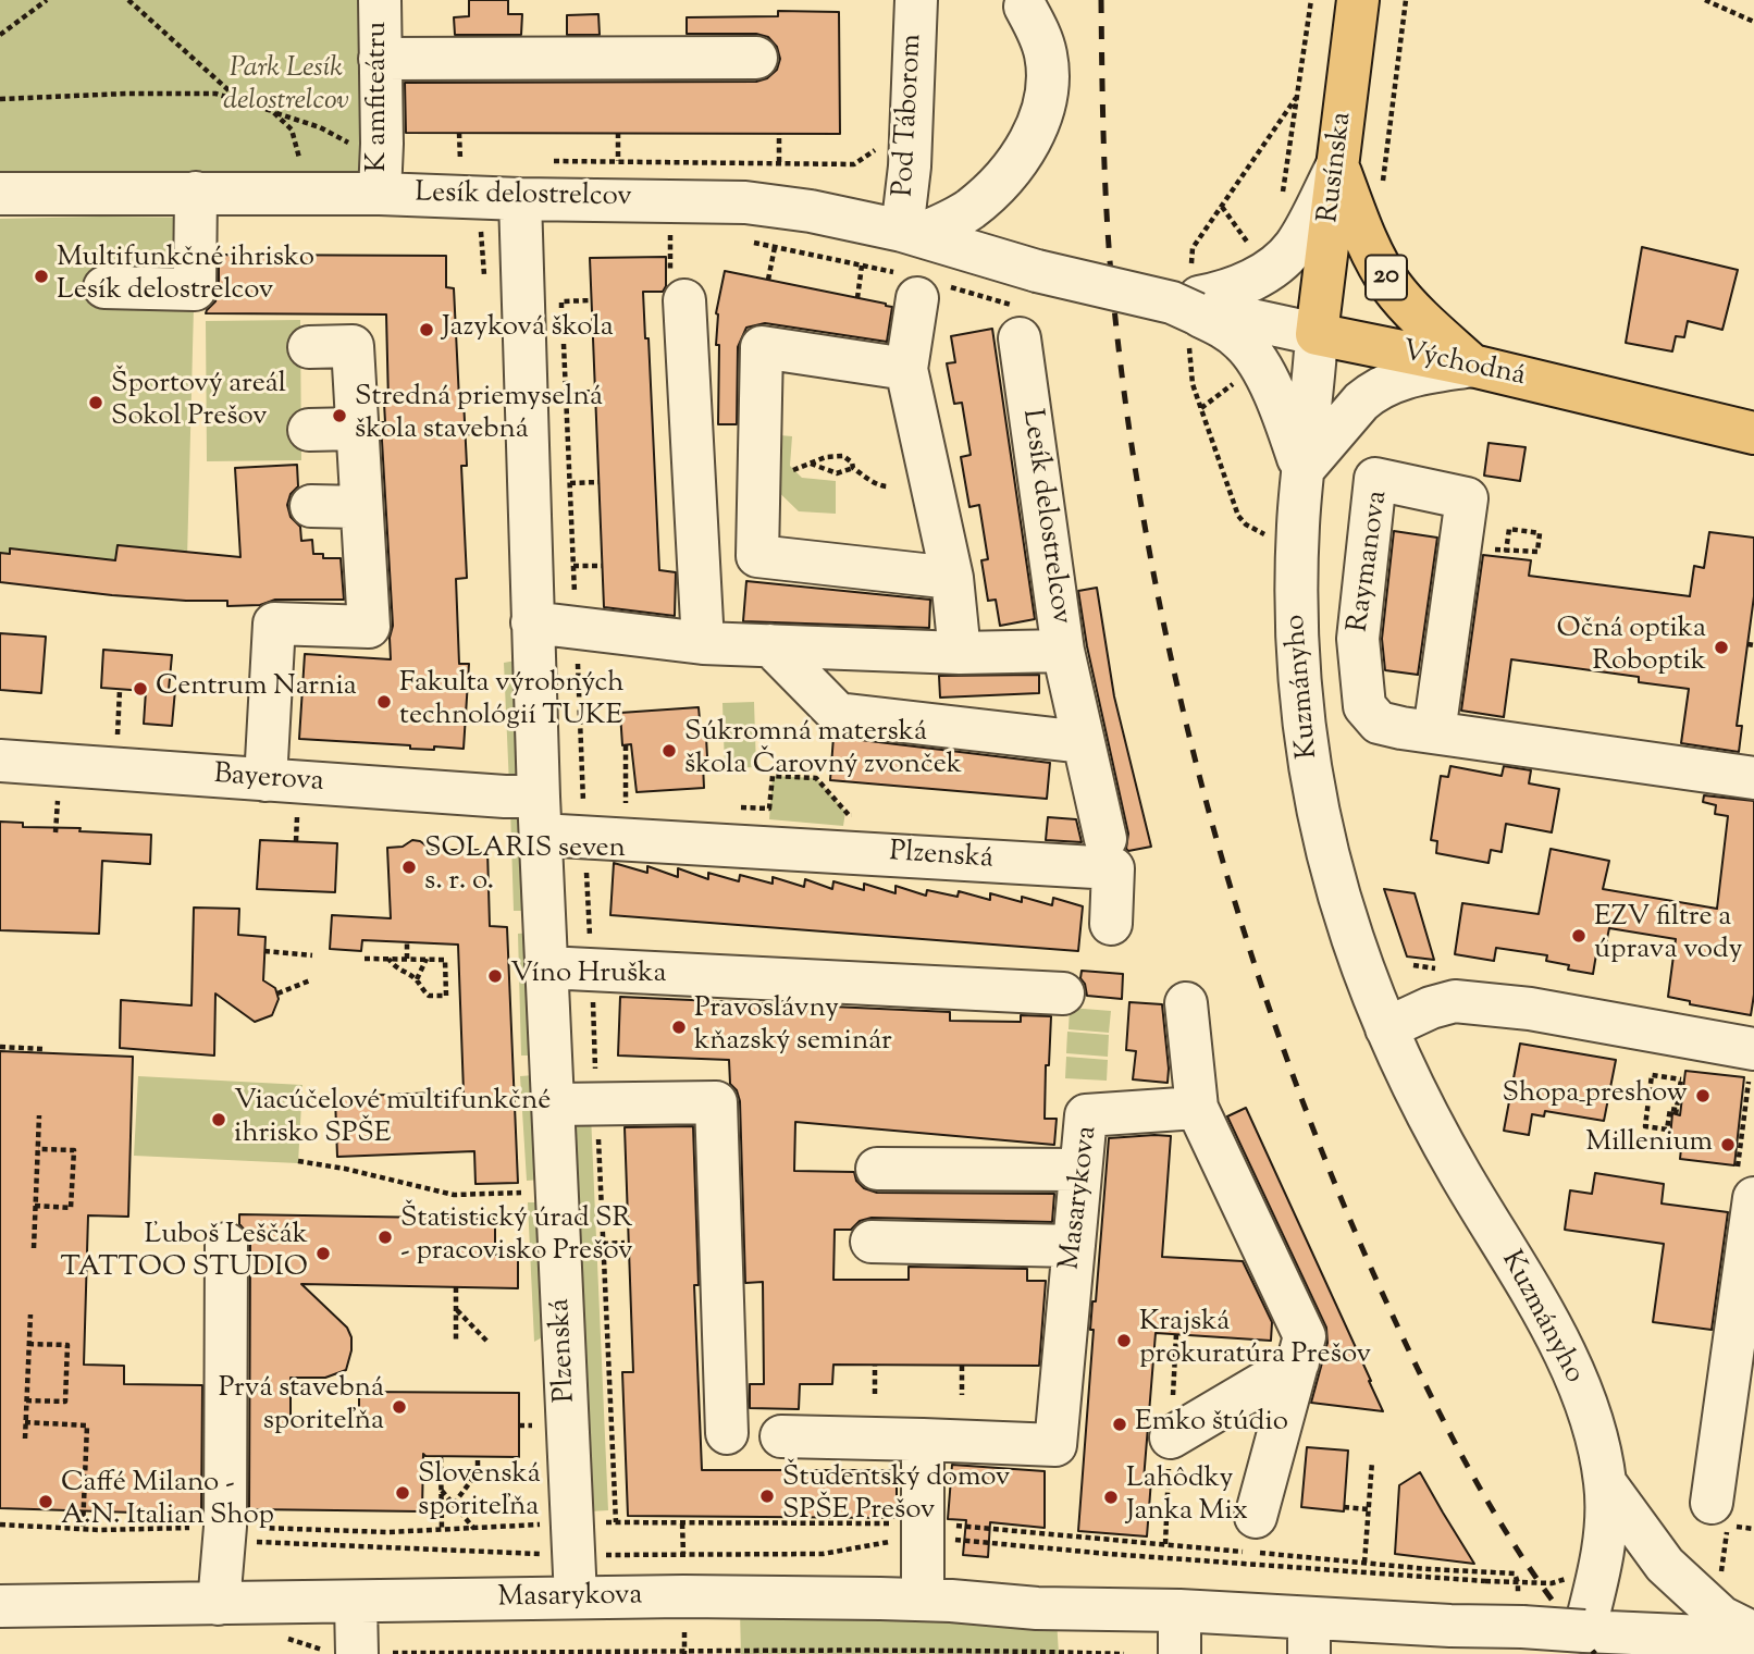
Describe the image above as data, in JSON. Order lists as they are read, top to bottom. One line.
{"streets":{"main road":["Rusínska","20","Východná"],"street":["K amfiteátru","Pod Táborom","Lesík delostrelcov","Raymanova","Kuzmányho","Bayerova","Plzenská","Masarykova"]},"crossings":[["K amfiteátru","Lesík delostrelcov"],["Pod Táborom","Lesík delostrelcov"],["Rusínska","20"],["Rusínska","Východná"],["Rusínska","Kuzmányho"],["Lesík delostrelcov","Východná"],["Lesík delostrelcov","Plzenská"],["20","Východná"],["Východná","Kuzmányho"],["Kuzmányho","Masarykova"],["Bayerova","Plzenská"],["Plzenská","Masarykova"]],"parks":["Park Lesík delostrelcov"],"places":["Multifunkčné ihrisko Lesík delostrelcov","Jazyková škola","Športový areál Sokol Prešov","Stredná priemyselná škola stavebná","Očná optika Roboptik","Centrum Narnia","Fakulta výrobných technológií TUKE","Súkromná materská škola Čarovný zvonček","SOLARIS seven s. r. o.","EZV filtre a úprava vody","Víno Hruška","Pravoslávny kňazský seminár","Shopa_preshow","Viacúčelové multifunkčné ihrisko SPŠE","Millenium","Štatistický úrad SR - pracovisko Prešov","Ľuboš Leščák TATTOO STUDIO","Krajská prokuratúra Prešov","Prvá stavebná sporiteľňa","Emko štúdio","Slovenská sporiteľňa","Študentský domov SPŠE Prešov","Lahôdky Janka Mix","Caffé Milano - A.N. Italian Shop"]}
